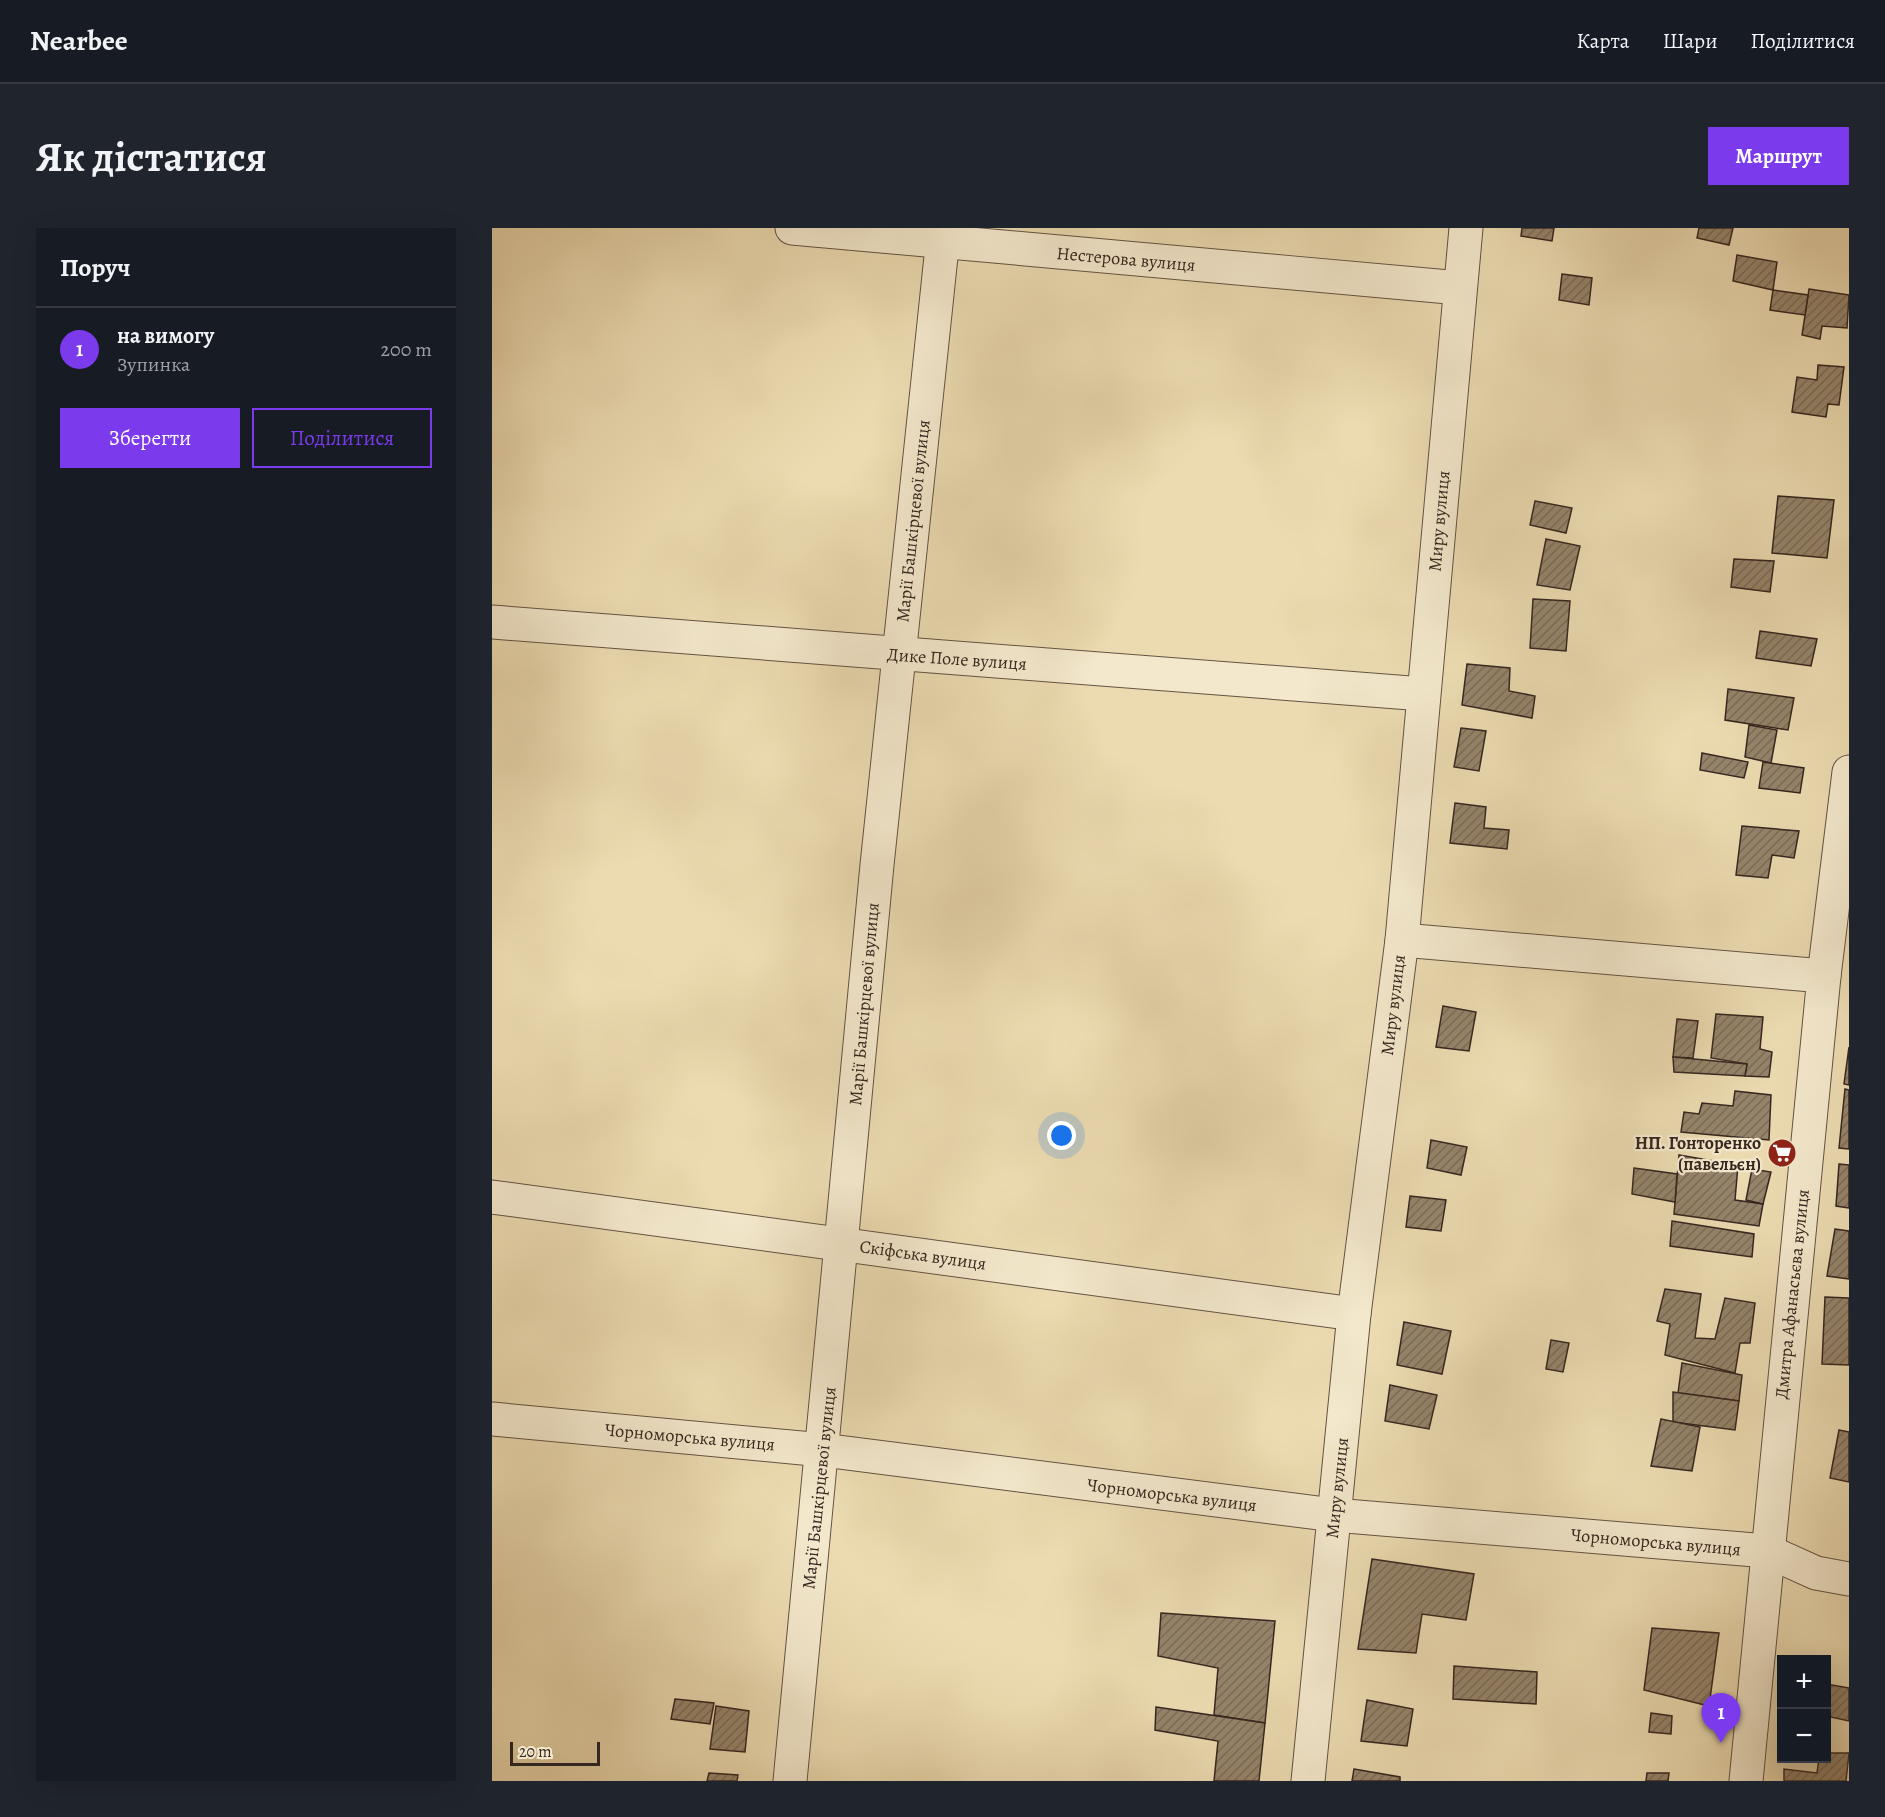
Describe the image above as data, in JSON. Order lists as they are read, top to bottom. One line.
{"streets":{"street":["Нестерова вулиця","Марії Башкірцевої вулиця","Миру вулиця","Дике Поле вулиця","Скіфська вулиця","Дмитра Афанасьєва вулиця","Чорноморська вулиця"]},"crossings":[["Нестерова вулиця","Марії Башкірцевої вулиця"],["Нестерова вулиця","Миру вулиця"],["Марії Башкірцевої вулиця","Дике Поле вулиця"],["Марії Башкірцевої вулиця","Скіфська вулиця"],["Марії Башкірцевої вулиця","Чорноморська вулиця"],["Миру вулиця","Дике Поле вулиця"],["Миру вулиця","Скіфська вулиця"],["Миру вулиця","Чорноморська вулиця"],["Дмитра Афанасьєва вулиця","Чорноморська вулиця"]],"places":{"supermarket":["НП. Гонторенко (павельєн)"]},"scale_bar":"20 m","page":{"header":"Nearbee","nav":["Карта","Шари","Поділитися"],"buttons":["Маршрут",["Зберегти","Поділитися"]],"title":"Як дістатися","heading":"Поруч","list":[{"mark":"1","name":"на вимогу","note":"Зупинка","value":"200 m"}],"map_buttons":["+","−"],"pins":"1","scale":"20 m"}}
